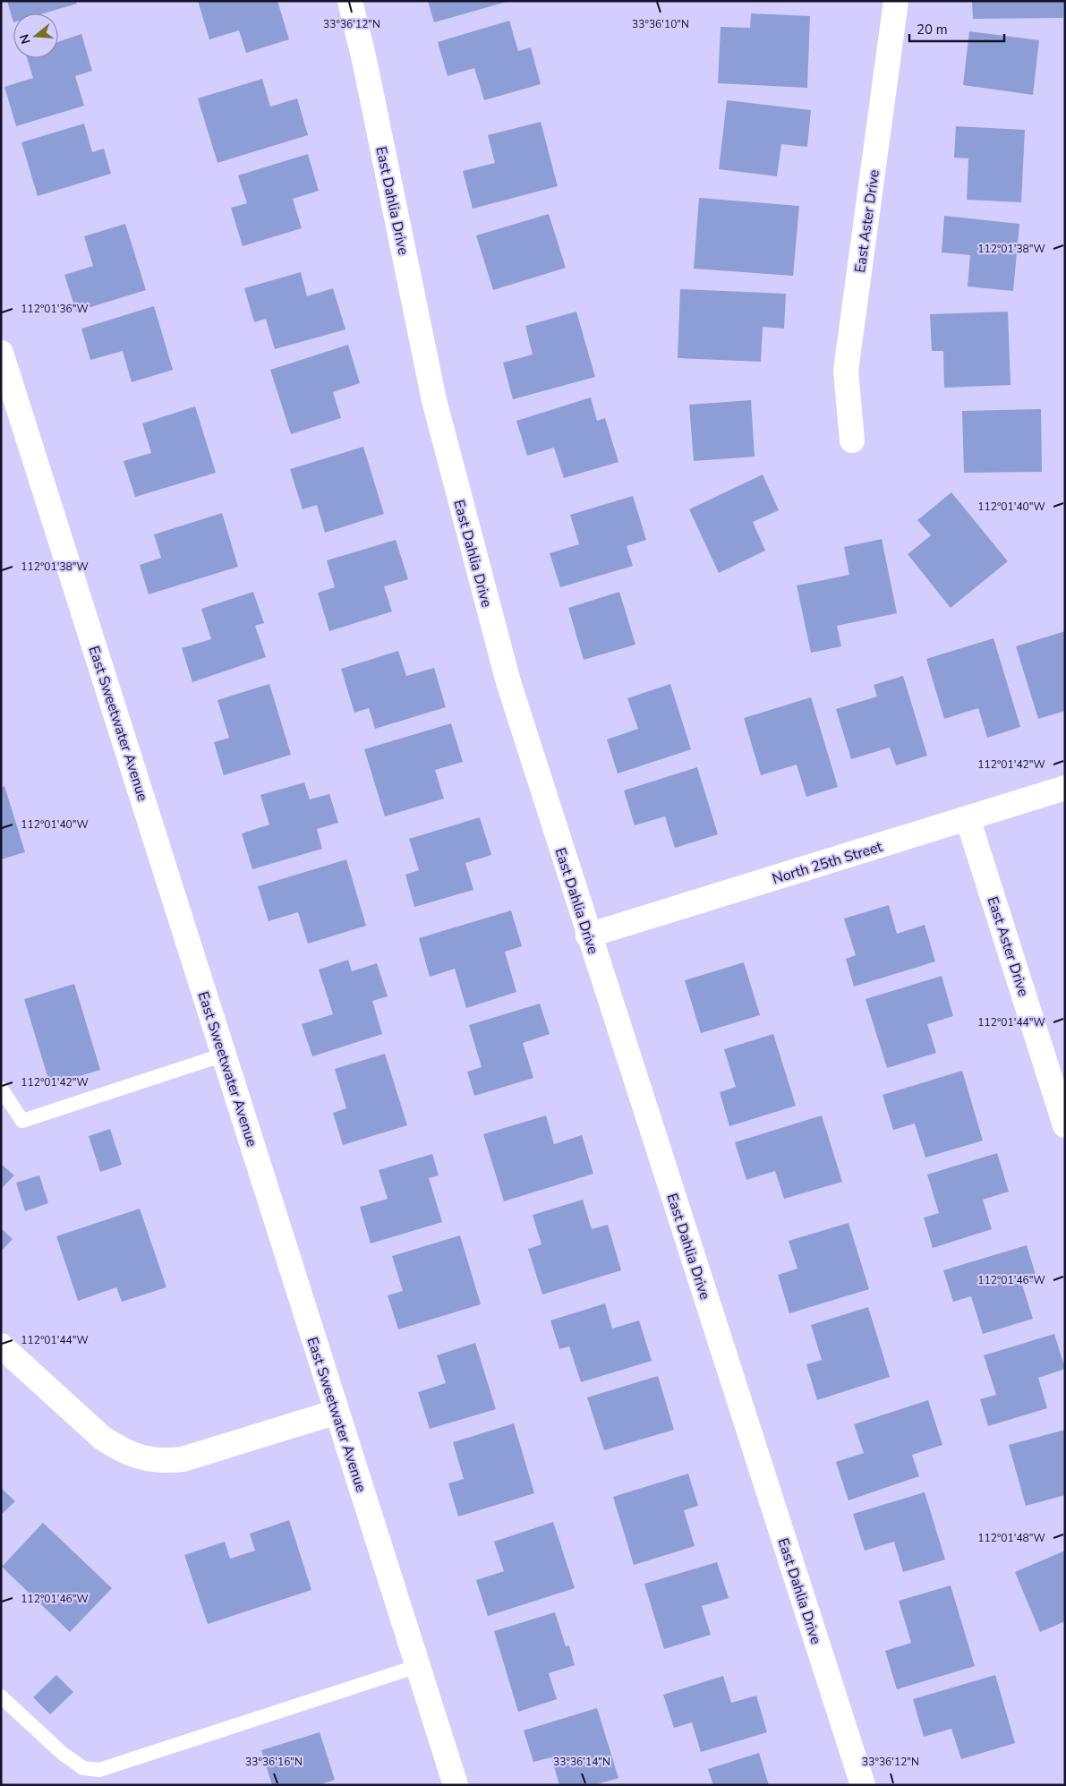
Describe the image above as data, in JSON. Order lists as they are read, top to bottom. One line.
{"streets":{"street":["East Dahlia Drive","East Aster Drive","East Sweetwater Avenue","North 25th Street"]},"crossings":[["East Dahlia Drive","North 25th Street"],["East Aster Drive","North 25th Street"]],"scale_bar":"20 m","north":"left","coordinates":["33°36'12\"N","33°36'10\"N","112°01'38\"W","112°01'36\"W","112°01'40\"W","112°01'42\"W","112°01'44\"W","112°01'46\"W","112°01'48\"W","33°36'16\"N","33°36'14\"N"]}
